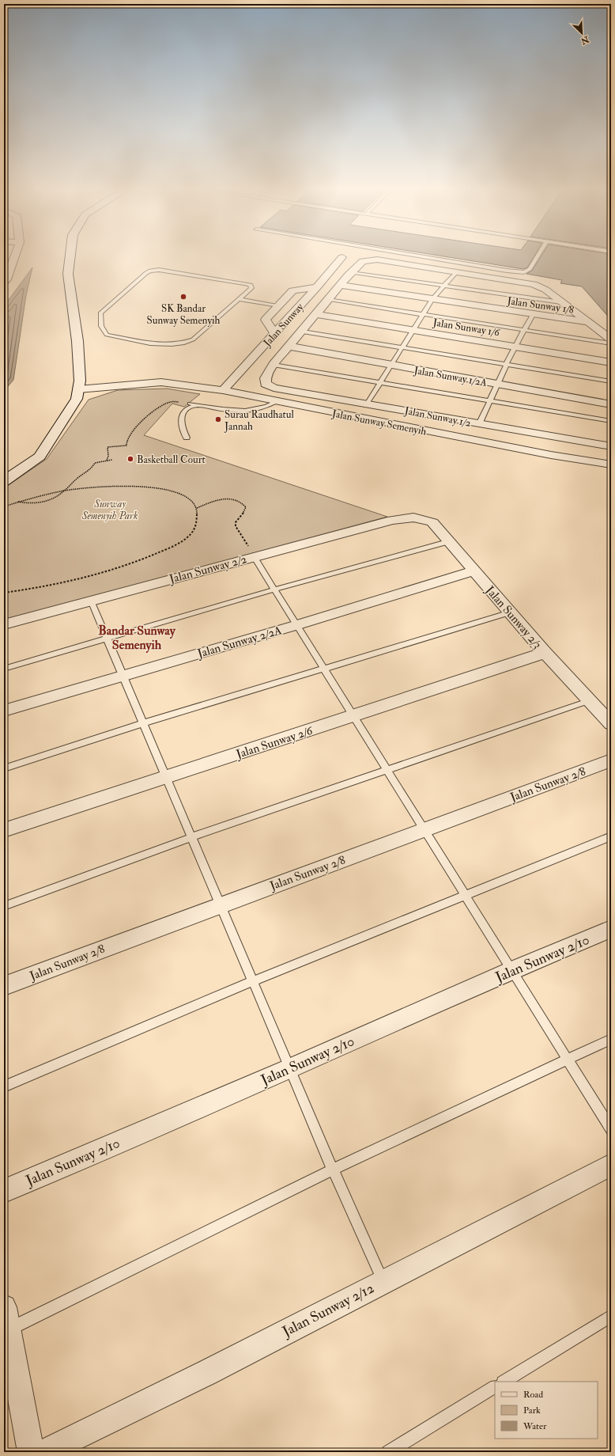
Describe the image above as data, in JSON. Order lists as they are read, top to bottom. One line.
{"streets":{"street":["Jalan Sunway 1/8","Jalan Sunway","Jalan Sunway 1/6","Jalan Sunway 1/2A","Jalan Sunway 1/2","Jalan Sunway Semenyih","Jalan Sunway 2/2","Jalan Sunway 2/3","Jalan Sunway 2/2A","Jalan Sunway 2/6","Jalan Sunway 2/8","Jalan Sunway 2/10","Jalan Sunway 2/12"]},"crossings":[["Jalan Sunway","Jalan Sunway Semenyih"],["Jalan Sunway 2/2","Jalan Sunway 2/3"],["Jalan Sunway 2/3","Jalan Sunway 2/2A"],["Jalan Sunway 2/3","Jalan Sunway 2/6"]],"districts":["Bandar Sunway Semenyih"],"parks":["Sunway Semenyih Park"],"places":["SK Bandar Sunway Semenyih","Surau Raudhatul Jannah","Basketball Court"],"legend":["Road","Park","Water"],"north":"bottom right"}
